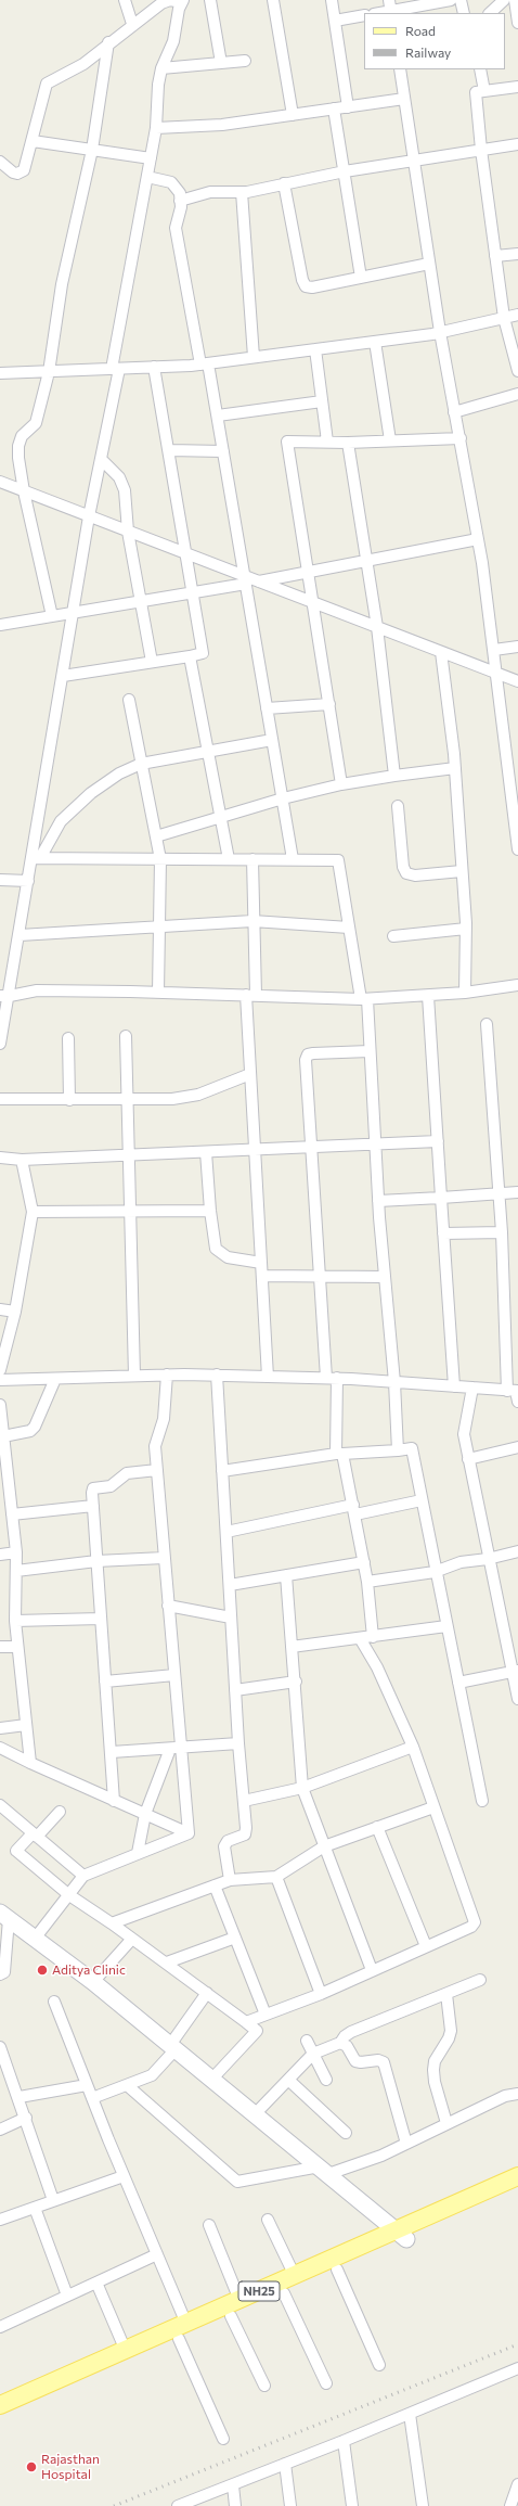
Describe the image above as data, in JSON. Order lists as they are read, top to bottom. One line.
{"streets":{"main road":["NH25"]},"places":["Aditya Clinic","Rajasthan Hospital"],"legend":["Road","Railway"]}
